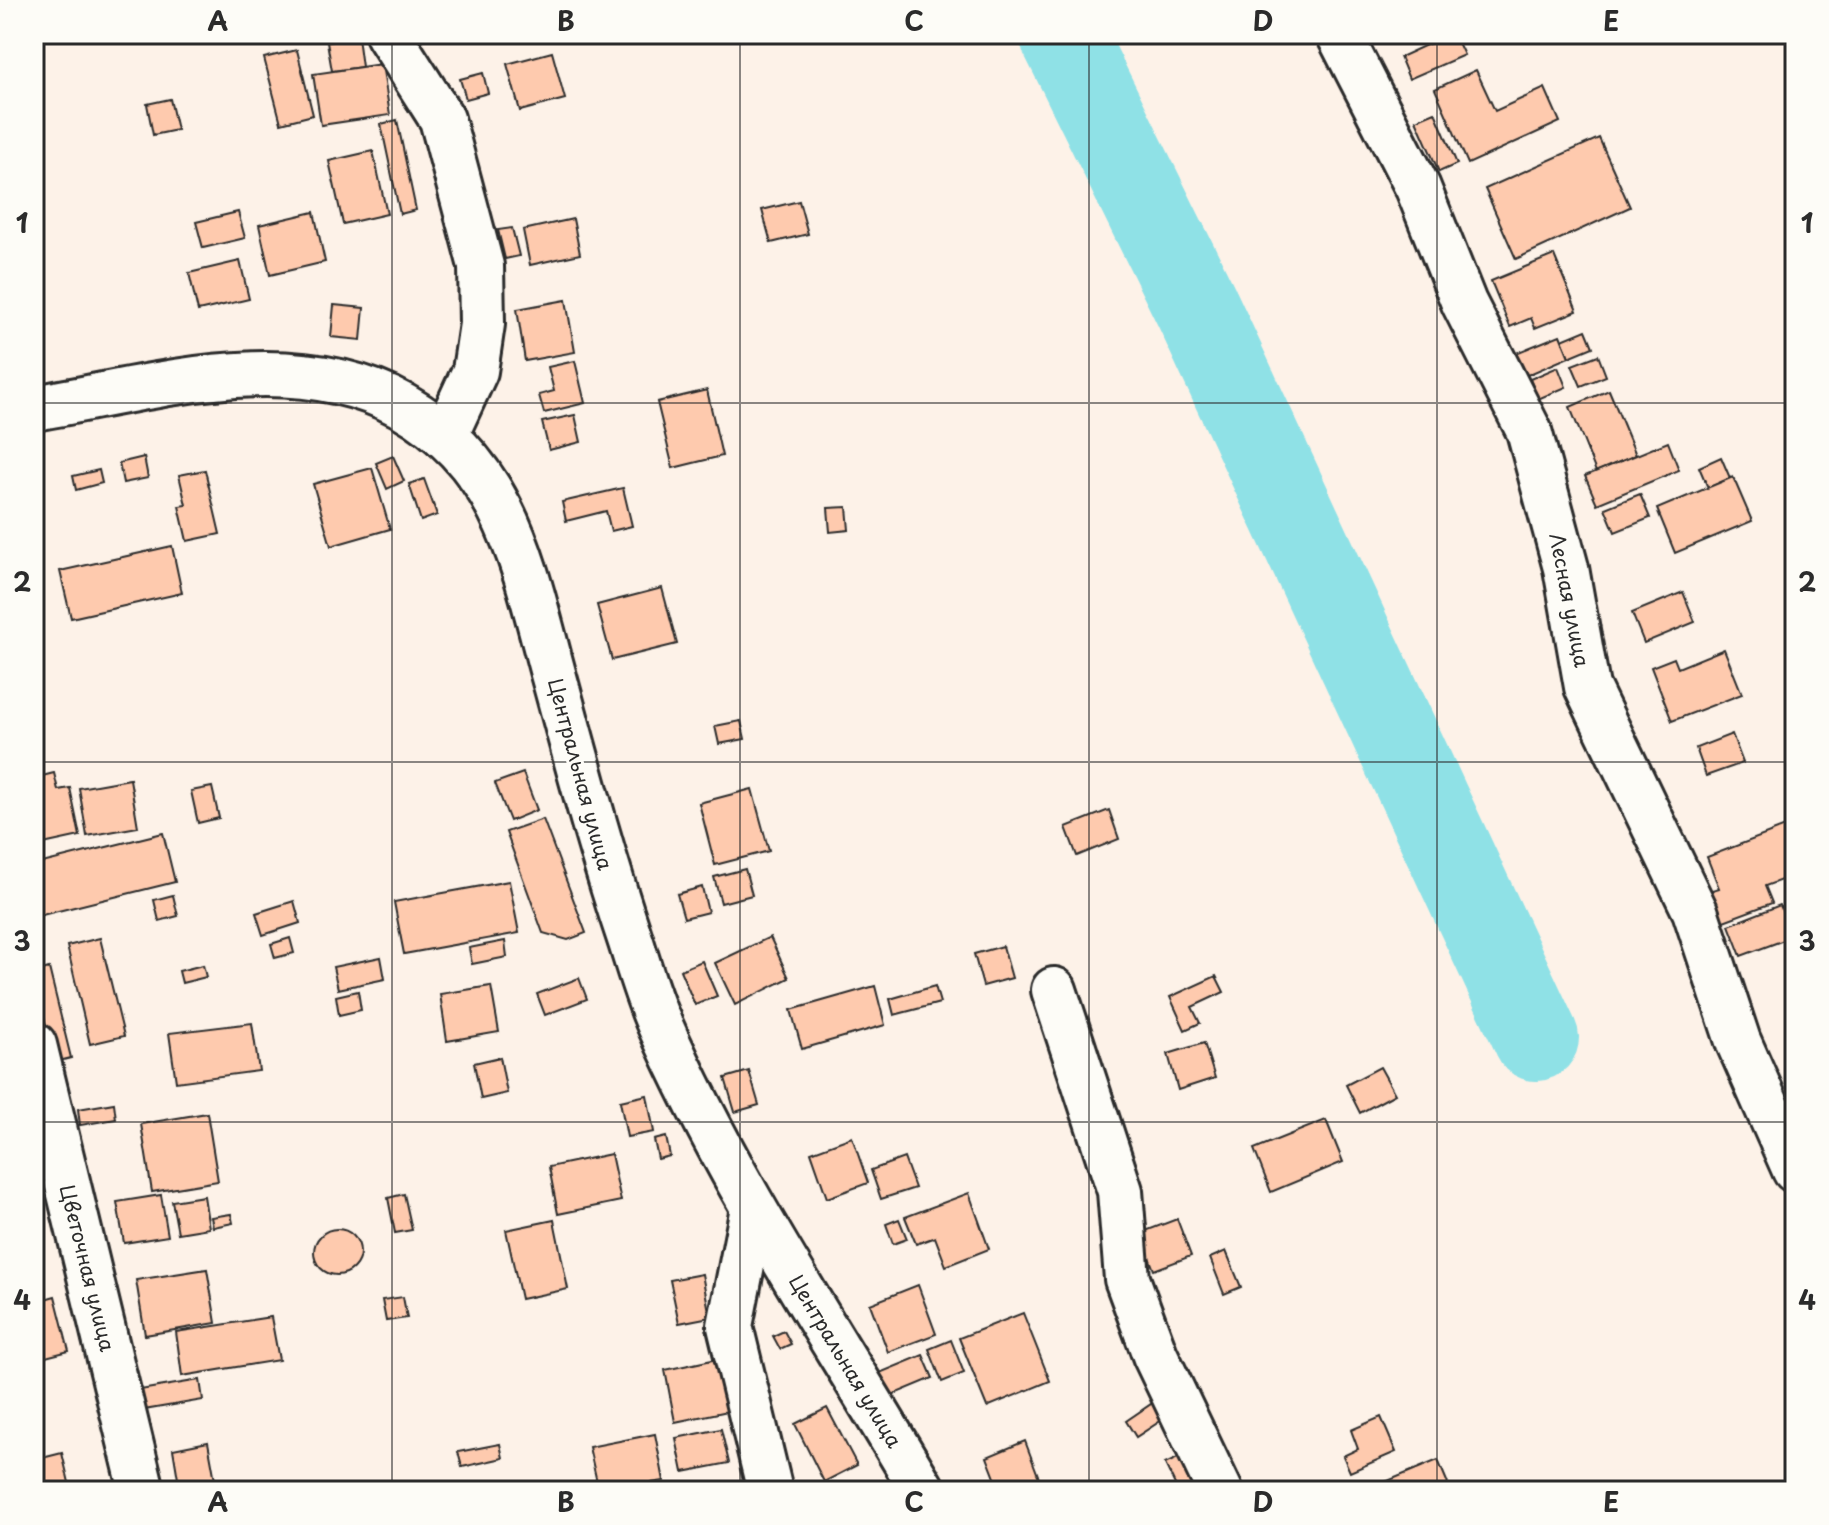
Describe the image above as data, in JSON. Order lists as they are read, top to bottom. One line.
{"streets":{"street":["Лесная улица","Центральная улица","Цветочная улица"]},"grid":{"columns":["A","B","C","D","E"],"rows":["1","2","3","4"]}}
